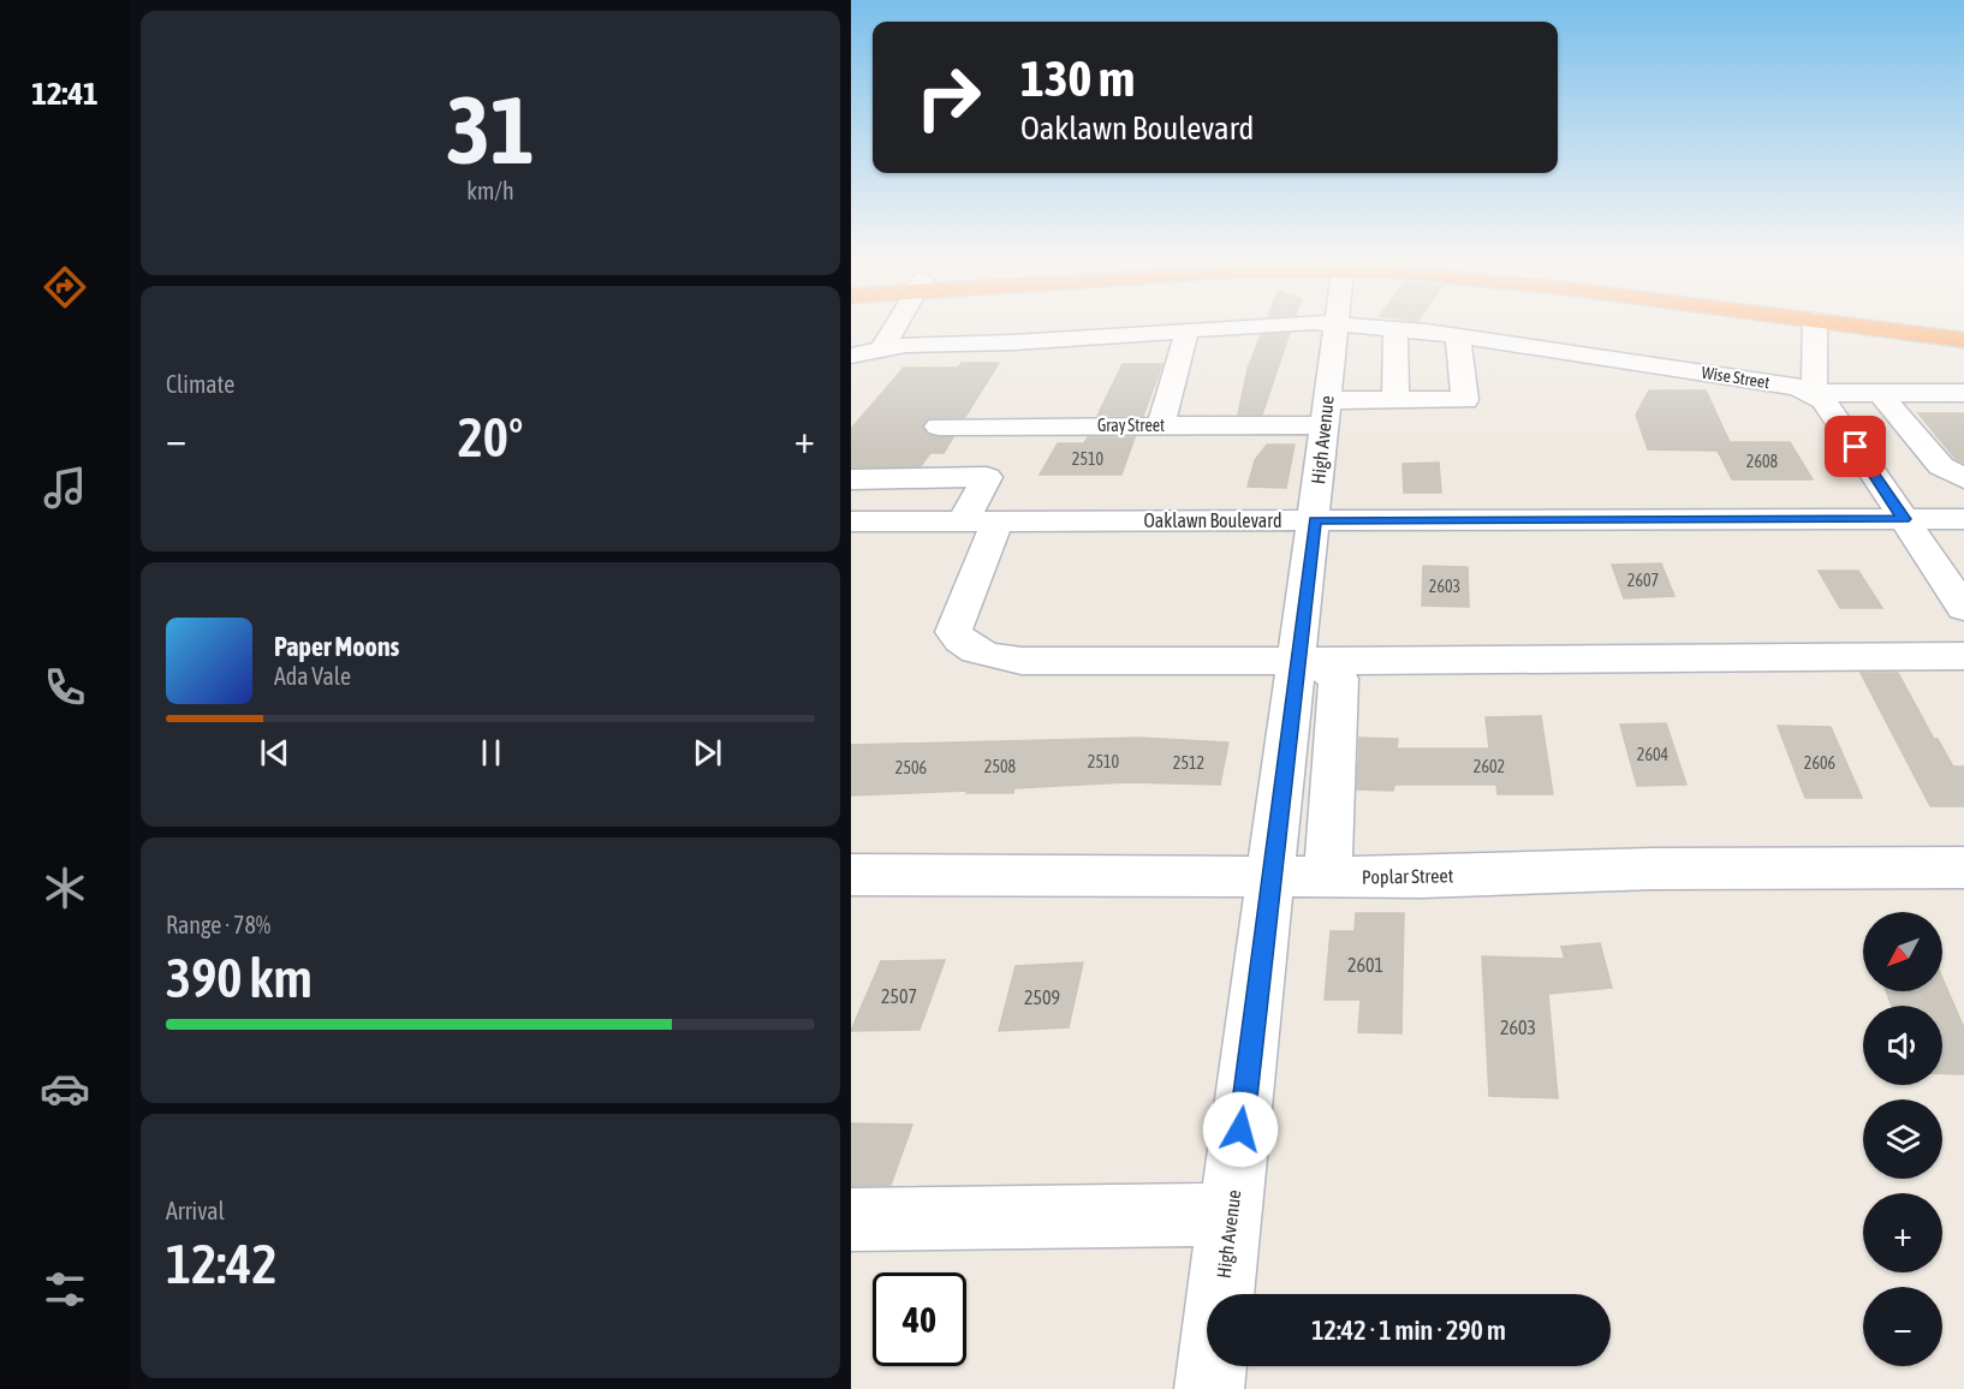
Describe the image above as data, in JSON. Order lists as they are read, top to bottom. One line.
{"streets":{"street":["Wise Street","Gray Street","High Avenue","Oaklawn Boulevard","Poplar Street"]},"crossings":[["Wise Street","Gray Street"],["Wise Street","High Avenue"],["Gray Street","High Avenue"],["High Avenue","Oaklawn Boulevard"],["High Avenue","Poplar Street"]],"house_numbers":["2510","2608","2607","2603","2604","2510","2512","2606","2508","2602","2506","2601","2507","2509","2603"],"north":"bottom left","page":{"tabs":"12:41","tile":[["31","km/h"],"Climate",["Range · 78%","390 km"],["Arrival","12:42"]],"turn":["130 m","Oaklawn Boulevard"],"heat":["−","20°","+"],"song":["Paper Moons","Ada Vale"],"map_buttons":["+","−"],"limit":"40","trip":"12:42 · 1 min · 290 m"}}
